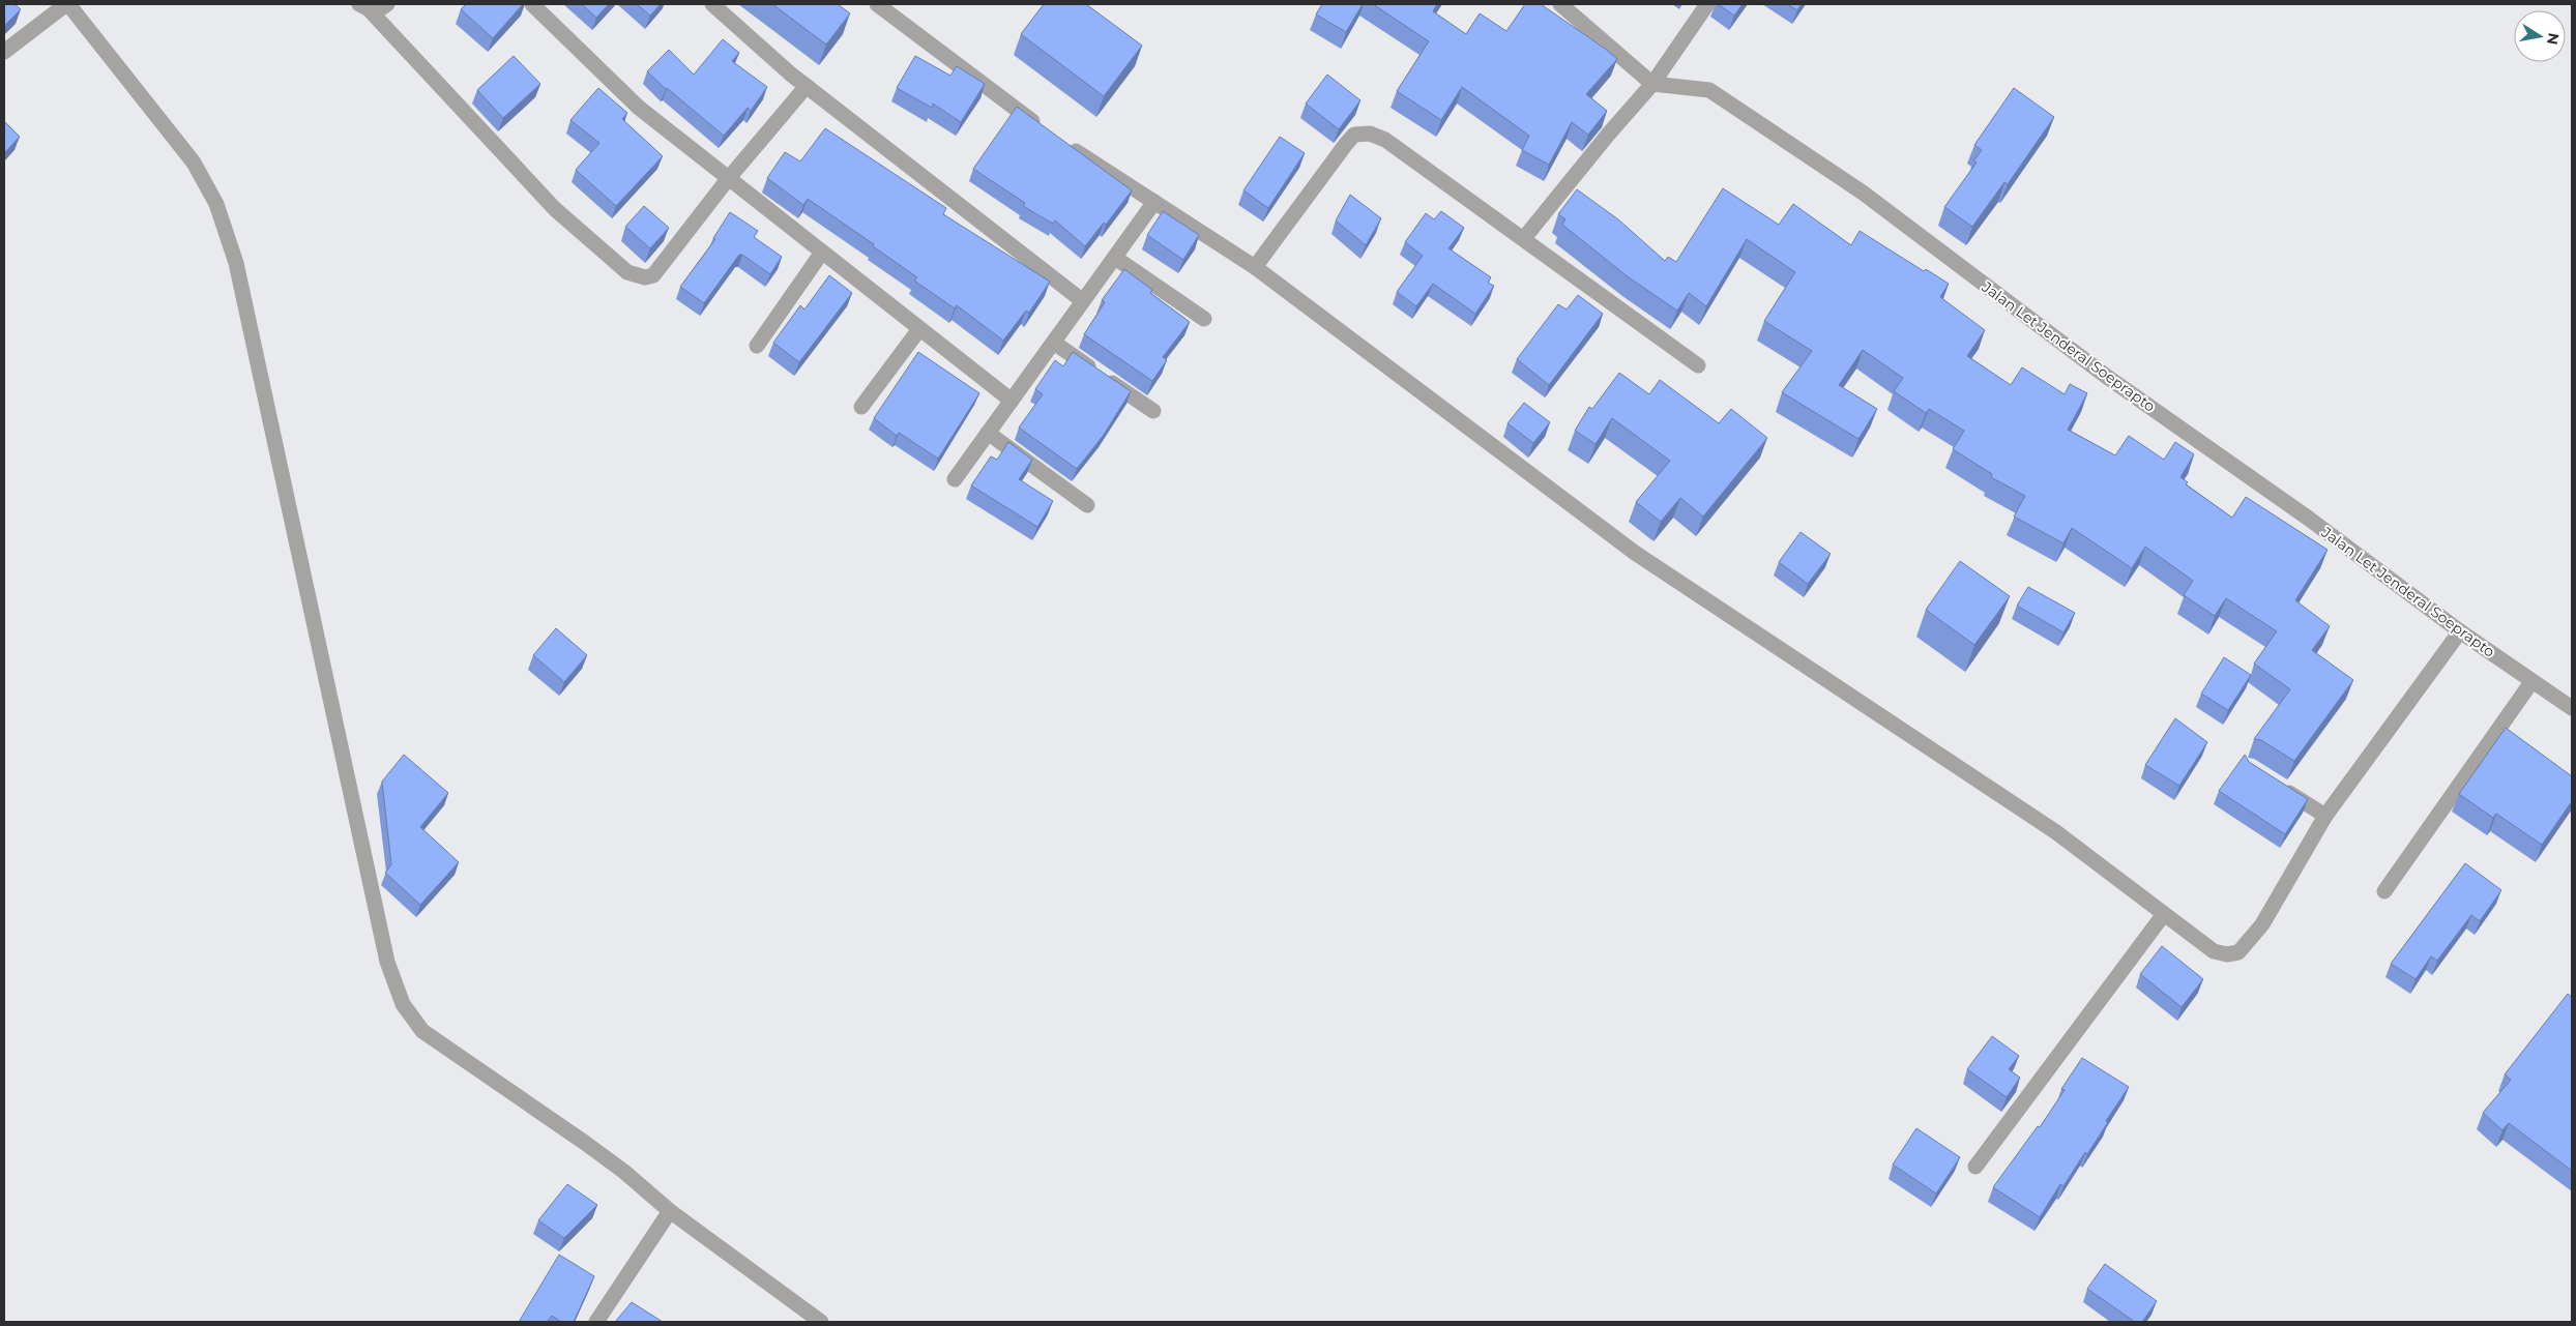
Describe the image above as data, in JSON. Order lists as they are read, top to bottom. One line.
{"streets":{"street":["Jalan Let Jenderal Soeprapto"]},"north":"right"}
